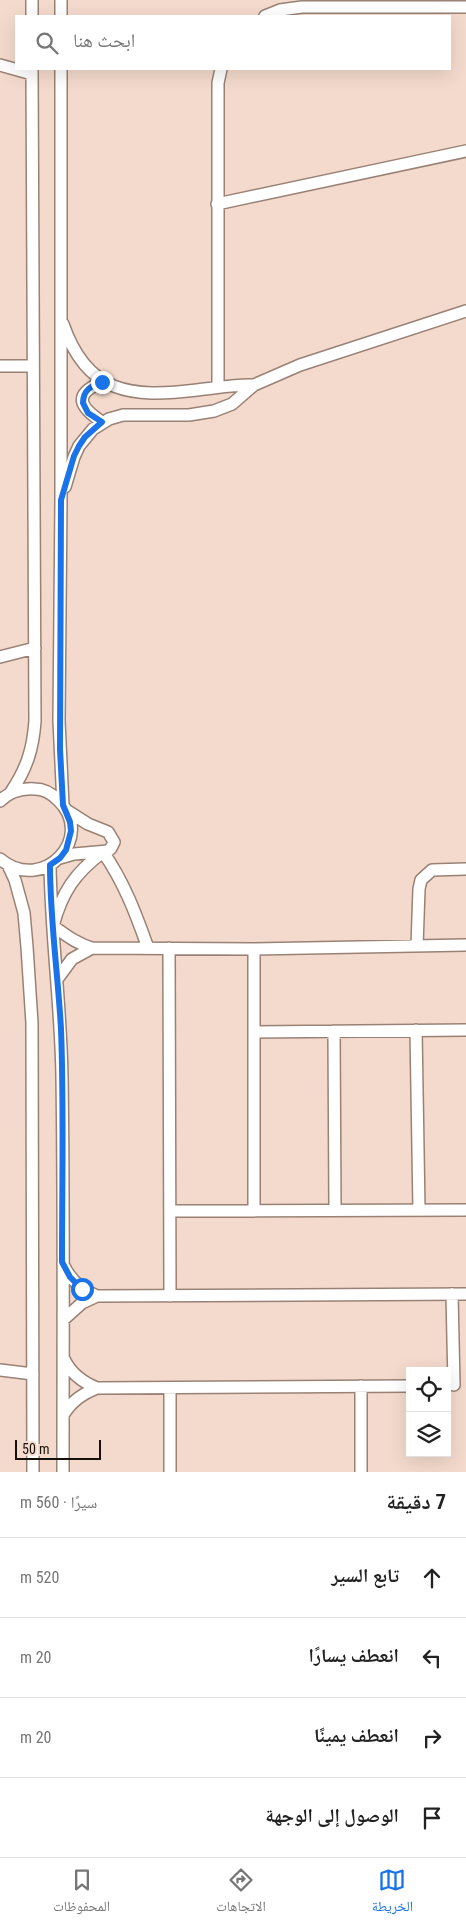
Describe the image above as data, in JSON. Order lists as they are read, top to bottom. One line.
{"scale_bar":"50 m","page":{"search":"ابحث هنا","scale":"50 m","heading":["7 دقيقة","سيرًا · 560 m"],"list":[["تابع السير","520 m"],["انعطف يسارًا","20 m"],["انعطف يمينًا","20 m"],"الوصول إلى الوجهة"],"nav":["الخريطة","الاتجاهات","المحفوظات"]}}
